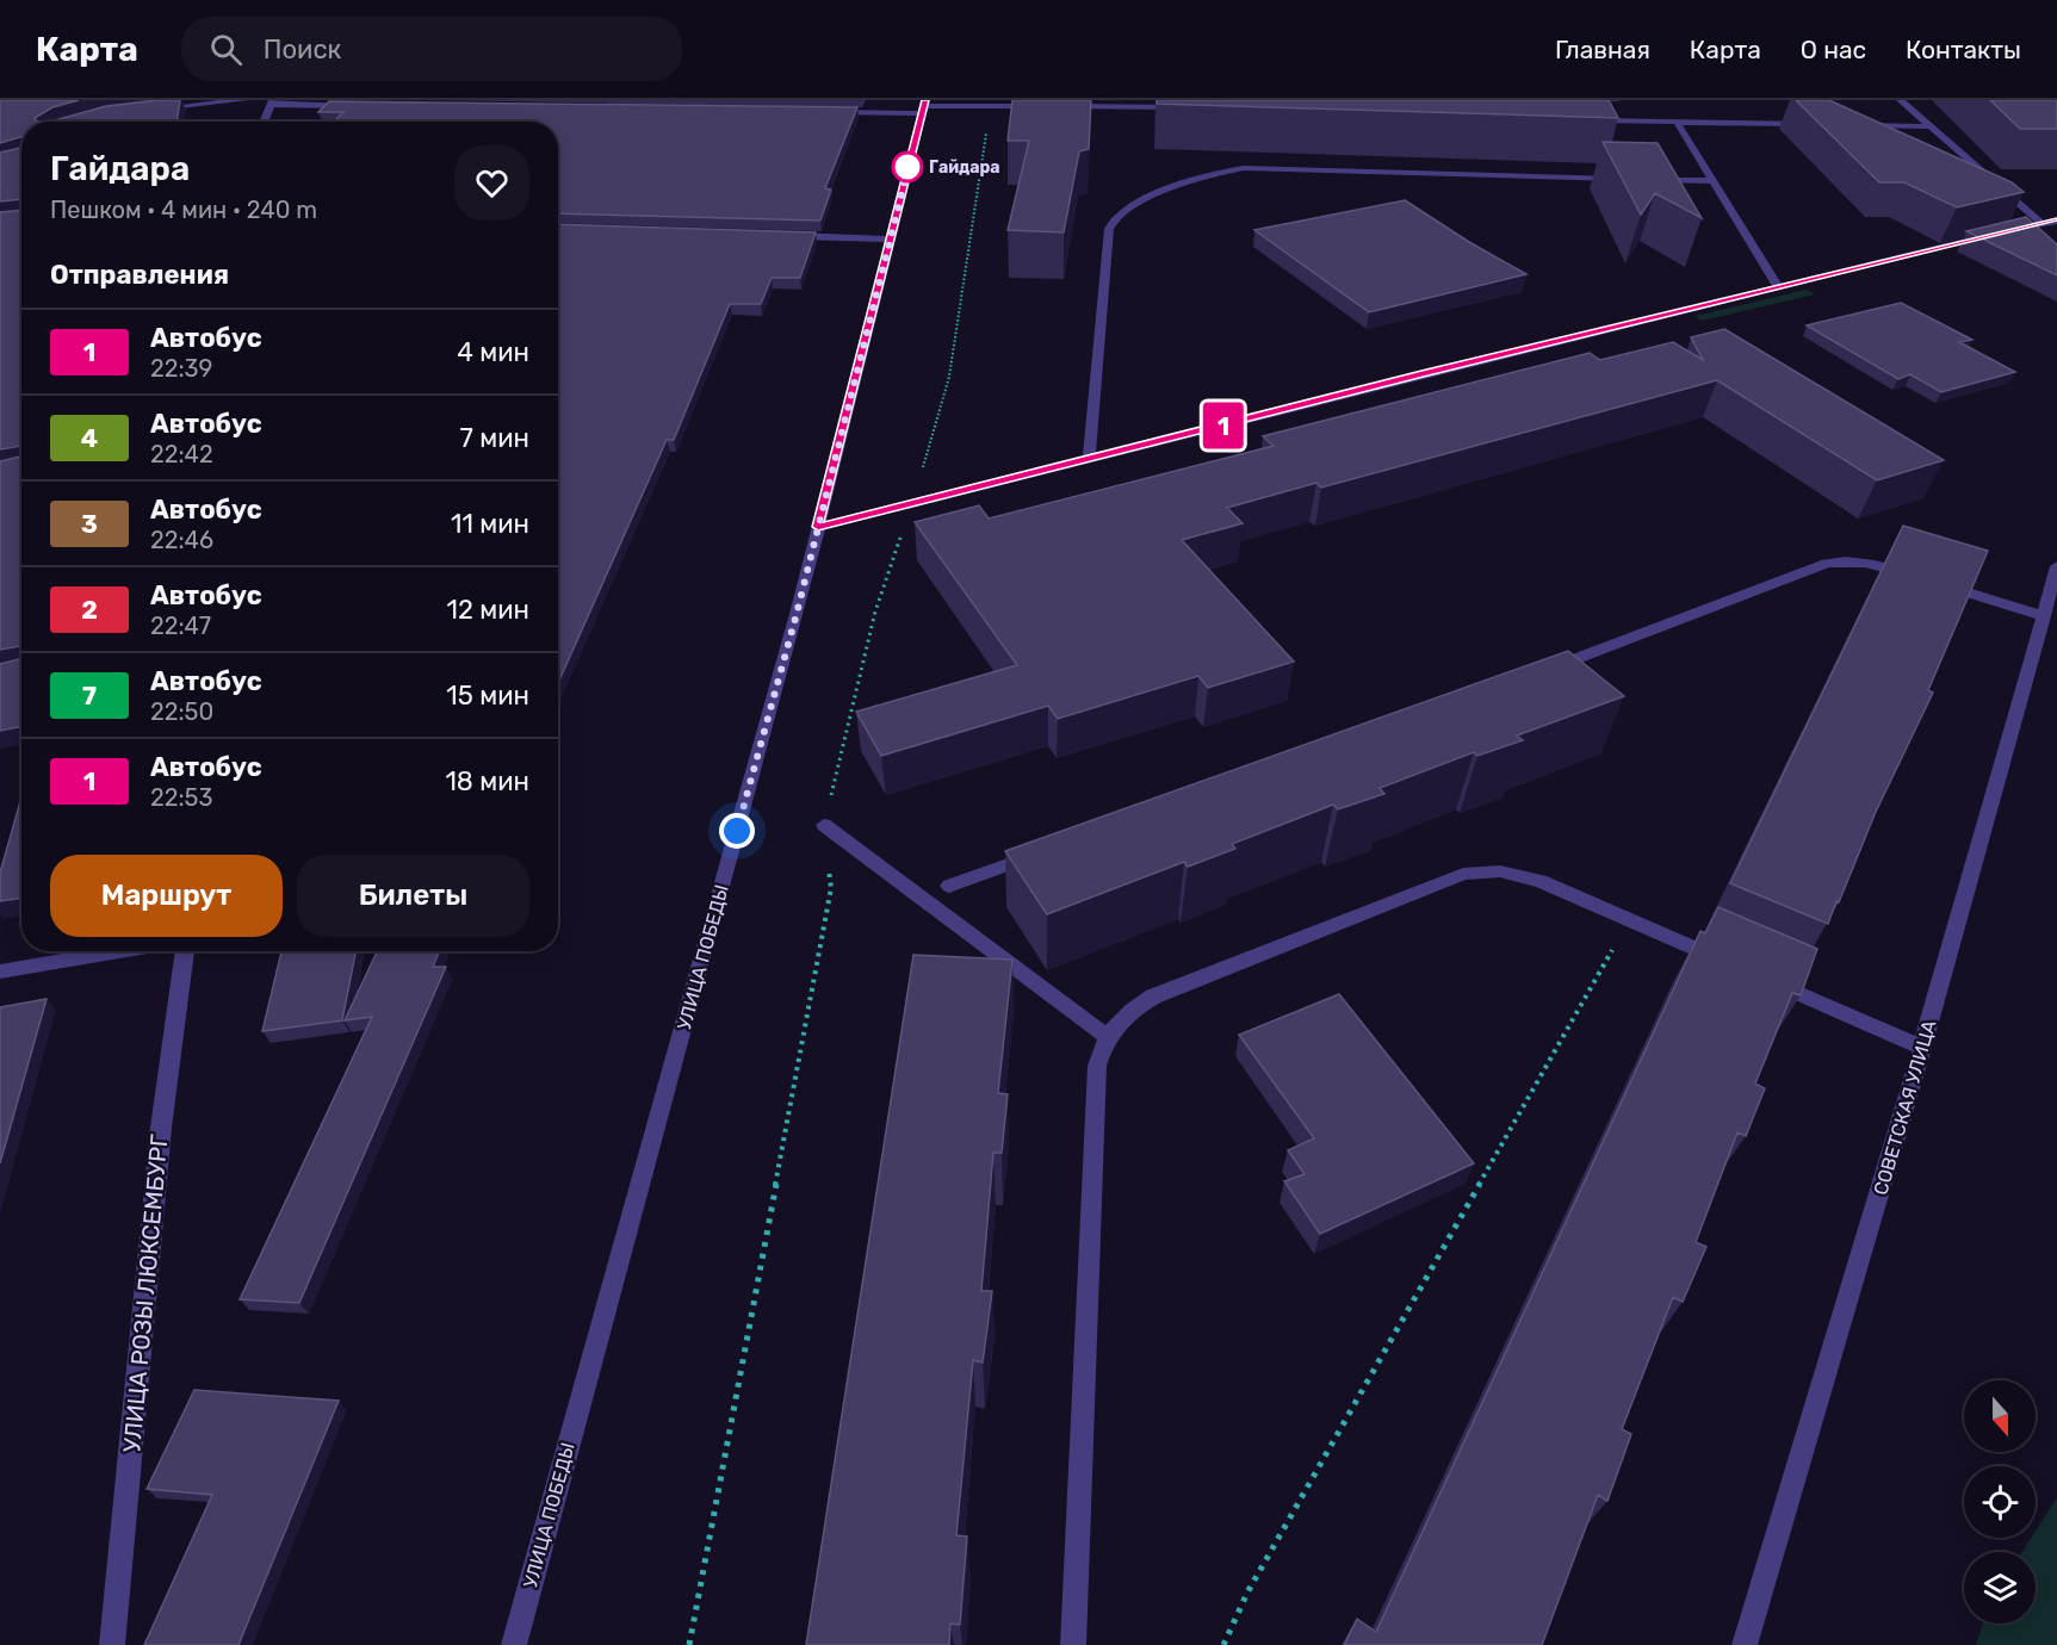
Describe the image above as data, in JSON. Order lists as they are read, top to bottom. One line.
{"streets":{"street":["УЛИЦА ПОБЕДЫ","СОВЕТСКАЯ УЛИЦА","УЛИЦА РОЗЫ ЛЮКСЕМБУРГ"]},"places":["Гайдара"],"lines":["bus line 1"],"north":"bottom","page":{"header":"Карта","search":"Поиск","nav":["Главная","Карта","О нас","Контакты"],"on_map":"1","heading":[["Гайдара","Пешком · 4 мин · 240 m"],"Отправления"],"list":[{"mark":"1","name":"Автобус","note":"22:39","value":"4 мин"},{"mark":"4","name":"Автобус","note":"22:42","value":"7 мин"},{"mark":"3","name":"Автобус","note":"22:46","value":"11 мин"},{"mark":"2","name":"Автобус","note":"22:47","value":"12 мин"},{"mark":"7","name":"Автобус","note":"22:50","value":"15 мин"},{"mark":"1","name":"Автобус","note":"22:53","value":"18 мин"}],"buttons":["Маршрут","Билеты"]}}
